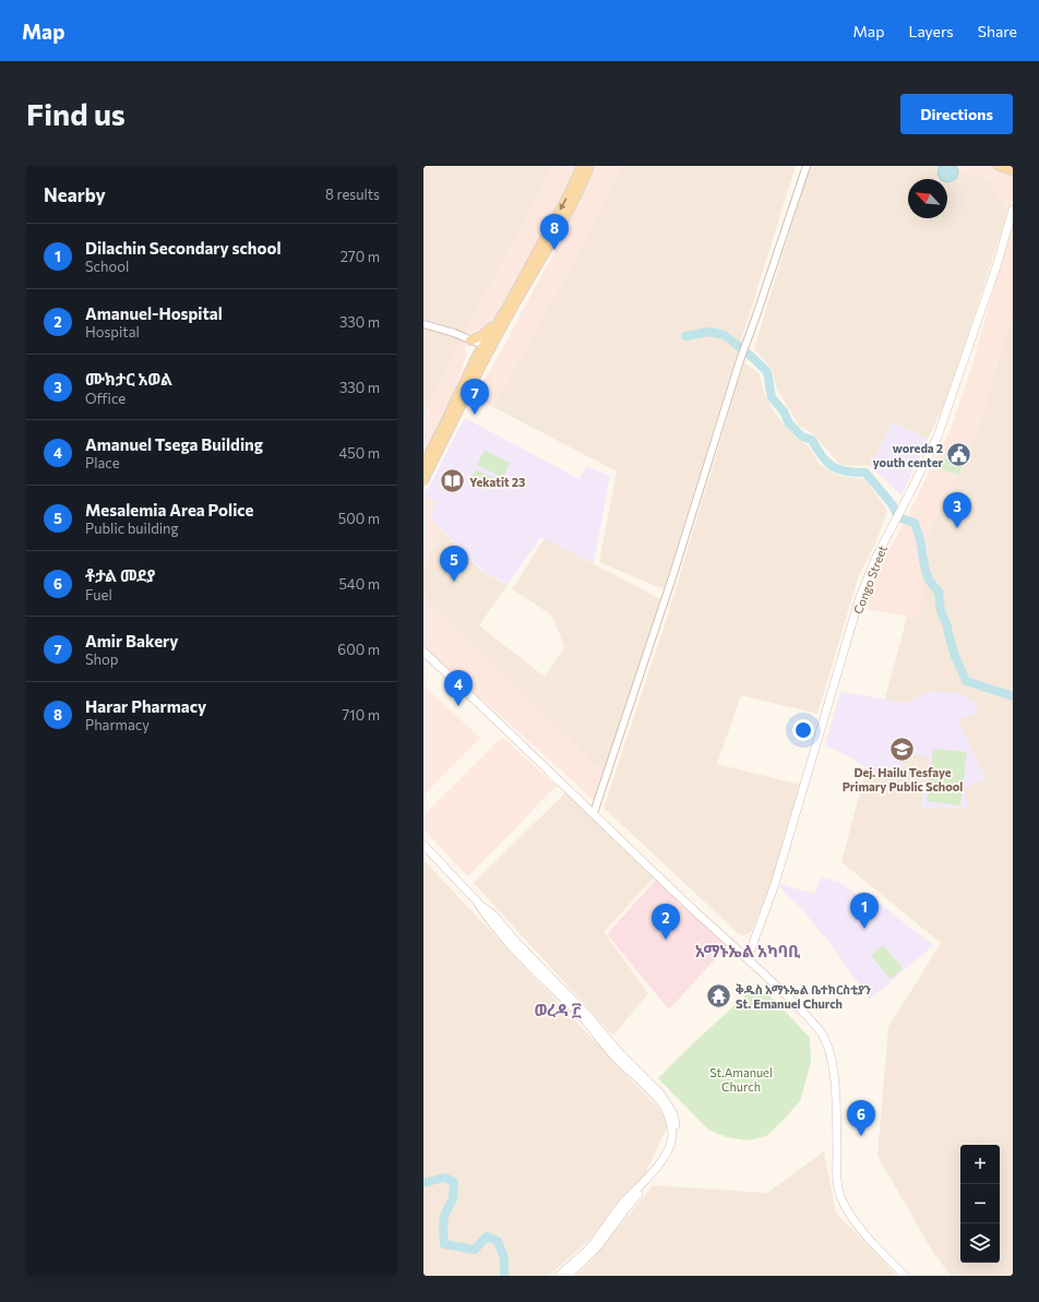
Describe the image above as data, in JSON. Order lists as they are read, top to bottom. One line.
{"streets":{"main road":["Congo Street"]},"districts":["አማኑኤል አካባቢ","ወረዳ ፫"],"parks":["St.Amanuel Church"],"places":{"public building":["woreda 2 youth center"],"library":["Yekatit 23"],"school or university":["Dej. Hailu Tesfaye Primary Public School"],"temple":["ቅዱስ አማኑኤል ቤተክርስቲያን St. Emanuel Church"]},"north":"top left","page":{"header":"Map","nav":["Map","Layers","Share"],"buttons":"Directions","title":"Find us","heading":["Nearby","8 results"],"pins":["8","7","3","5","4","1","2","6"],"list":[{"mark":"1","name":"Dilachin Secondary school","note":"School","value":"270 m"},{"mark":"2","name":"Amanuel-Hospital","note":"Hospital","value":"330 m"},{"mark":"3","name":"ሙክታር አወል","note":"Office","value":"330 m"},{"mark":"4","name":"Amanuel Tsega Building","note":"Place","value":"450 m"},{"mark":"5","name":"Mesalemia Area Police","note":"Public building","value":"500 m"},{"mark":"6","name":"ቶታል መደያ","note":"Fuel","value":"540 m"},{"mark":"7","name":"Amir Bakery","note":"Shop","value":"600 m"},{"mark":"8","name":"Harar Pharmacy","note":"Pharmacy","value":"710 m"}],"map_buttons":["+","−"]}}
